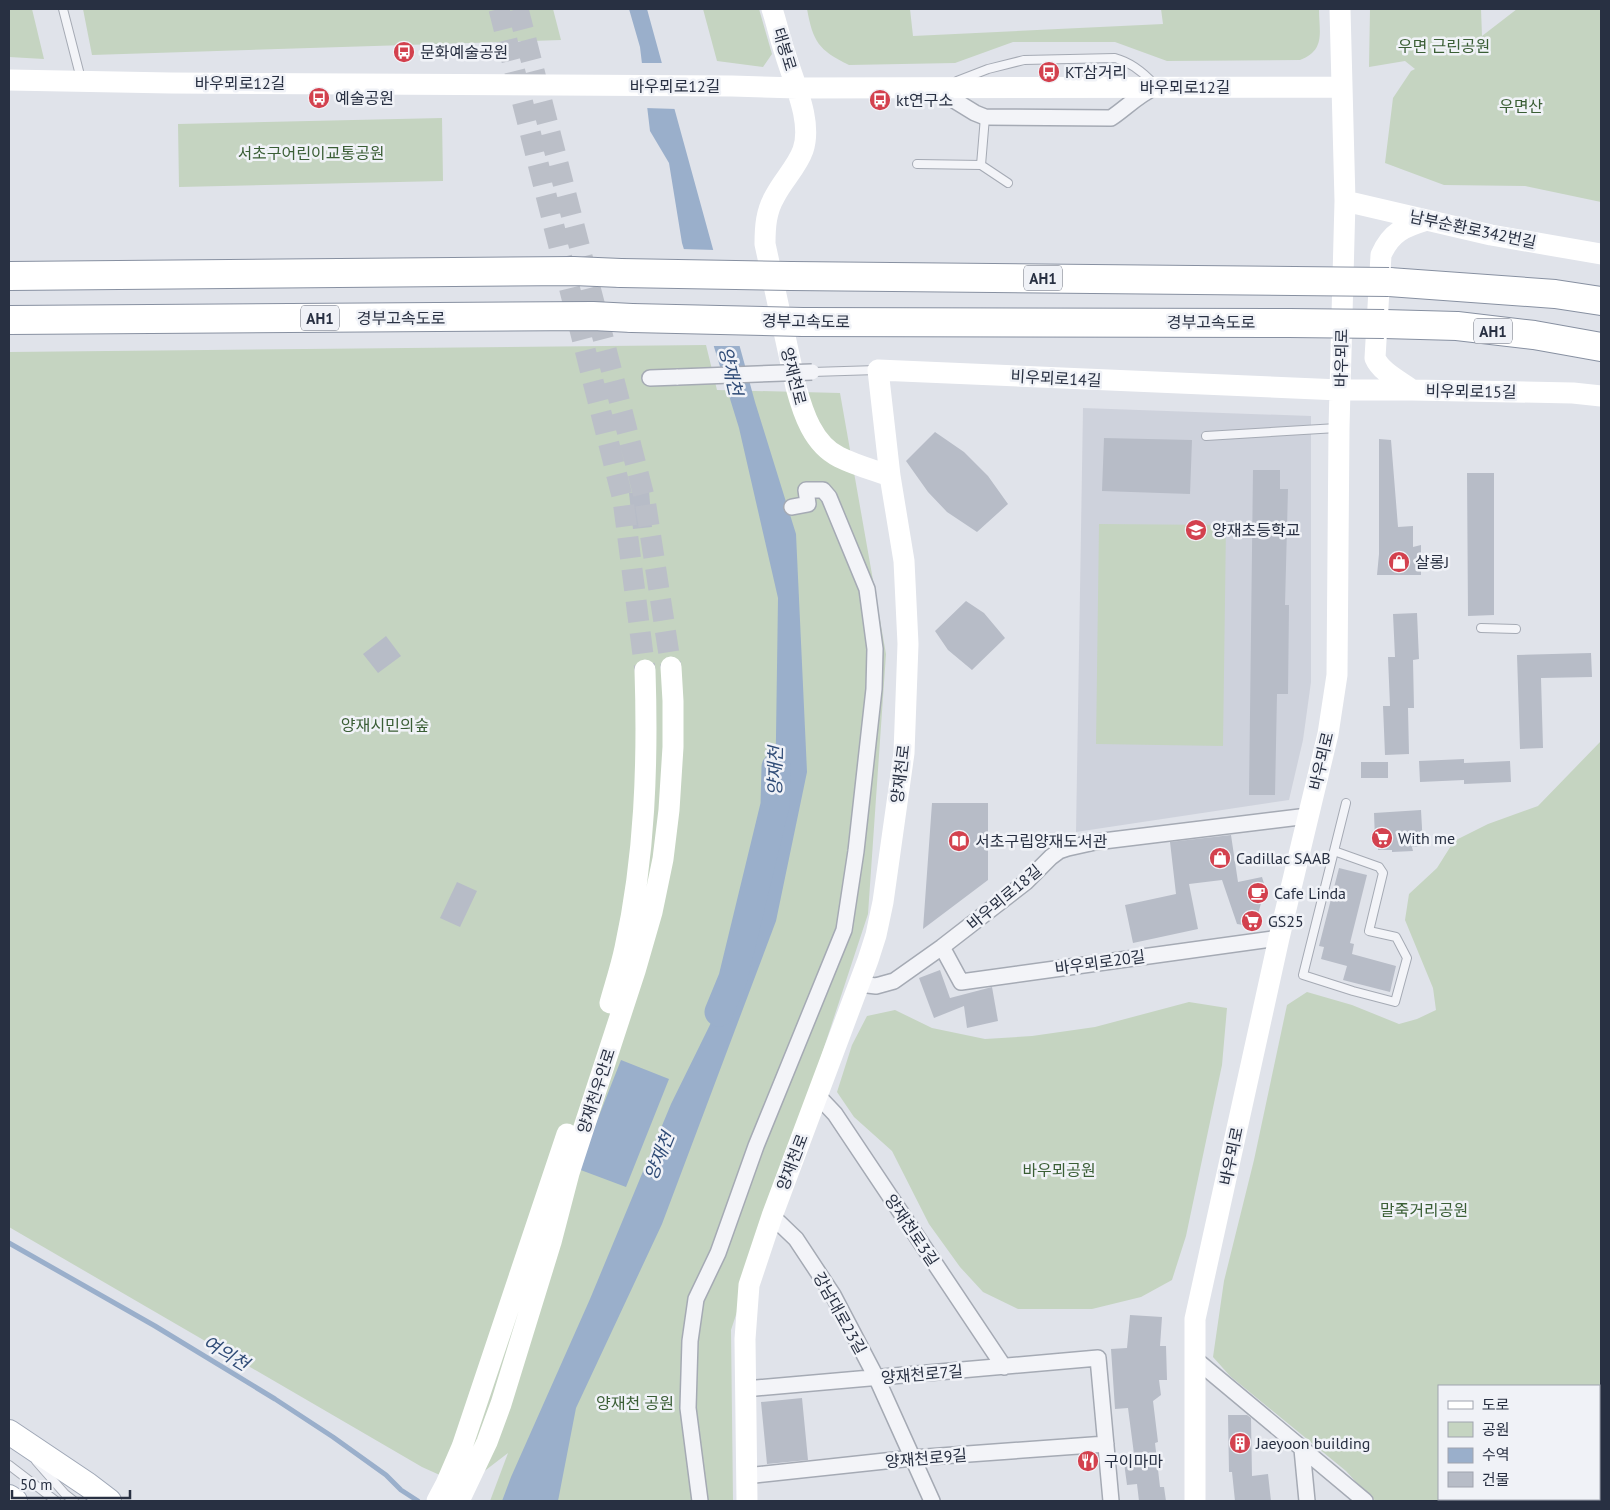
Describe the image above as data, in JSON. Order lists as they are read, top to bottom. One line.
{"streets":{"highway":["AH1","경부고속도로"],"street":["태봉로","바우뫼로12길","남부순환로342번길","바우뫼로","양재천로","비우뫼로14길","비우뫼로15길","바우뫼로18길","바우뫼로20길","양재천우안로","양재천로3길","강남대로23길","양재천로7길","양재천로9길"]},"crossings":[["태봉로","바우뫼로12길"],["태봉로","양재천로"],["바우뫼로12길","바우뫼로"],["바우뫼로12길","양재천로"],["남부순환로342번길","바우뫼로"],["바우뫼로","비우뫼로14길"],["바우뫼로","비우뫼로15길"],["바우뫼로","바우뫼로18길"],["바우뫼로","바우뫼로20길"],["양재천로","바우뫼로18길"],["양재천로","양재천로3길"],["양재천로","강남대로23길"],["양재천로","양재천로7길"],["양재천로","양재천로9길"],["비우뫼로14길","비우뫼로15길"],["바우뫼로18길","바우뫼로20길"],["양재천로3길","양재천로7길"],["강남대로23길","양재천로7길"],["강남대로23길","양재천로9길"],["양재천로7길","양재천로9길"]],"water":["양재천","여의천"],"parks":["우면 근린공원","우면산","서초구어린이교통공원","양재시민의숲","바우뫼공원","말죽거리공원","양재천 공원"],"places":{"bus stop":["문화예술공원","KT삼거리","예술공원","kt연구소"],"school or university":["양재초등학교"],"shop":["살롱J","Cadillac SAAB"],"supermarket":["With me","GS25"],"library":["서초구립양재도서관"],"cafe":["Cafe Linda"],"building":["Jaeyoon building"],"restaurant":["구이마마"]},"legend":["도로","공원","수역","건물"],"scale_bar":"50 m"}
